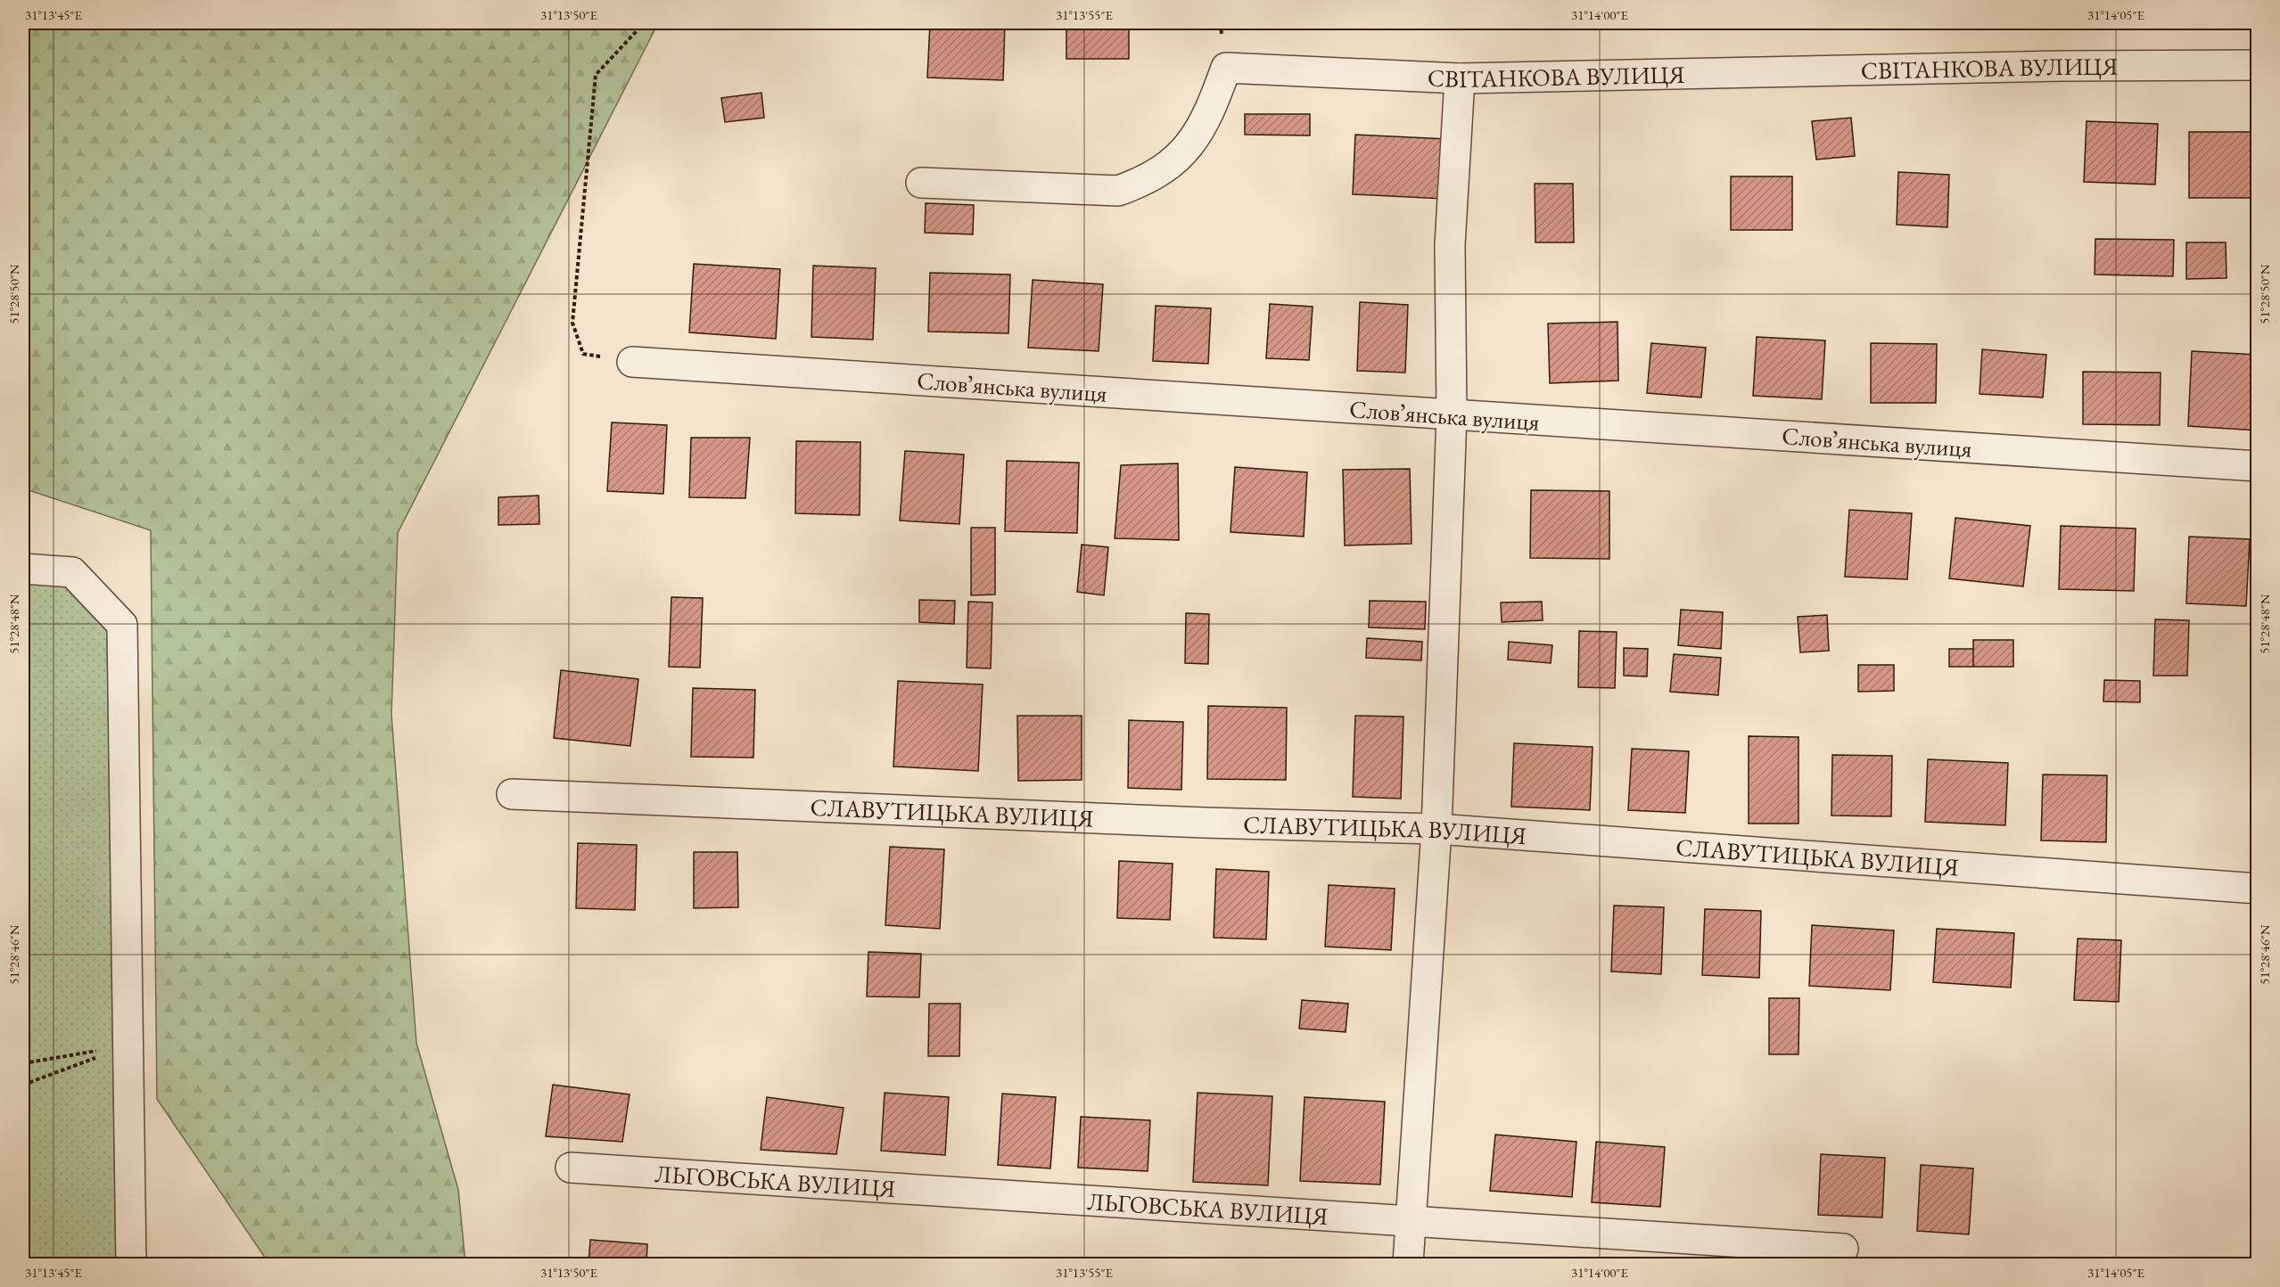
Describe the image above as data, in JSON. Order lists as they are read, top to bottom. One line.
{"streets":{"street":["СВІТАНКОВА ВУЛИЦЯ","Словʼянська вулиця","СЛАВУТИЦЬКА ВУЛИЦЯ","ЛЬГОВСЬКА ВУЛИЦЯ"]},"coordinates":["31°13'45\"E","31°13'50\"E","31°13'55\"E","31°14'00\"E","31°14'05\"E","51°28'50\"N","51°28'48\"N","51°28'46\"N"]}
